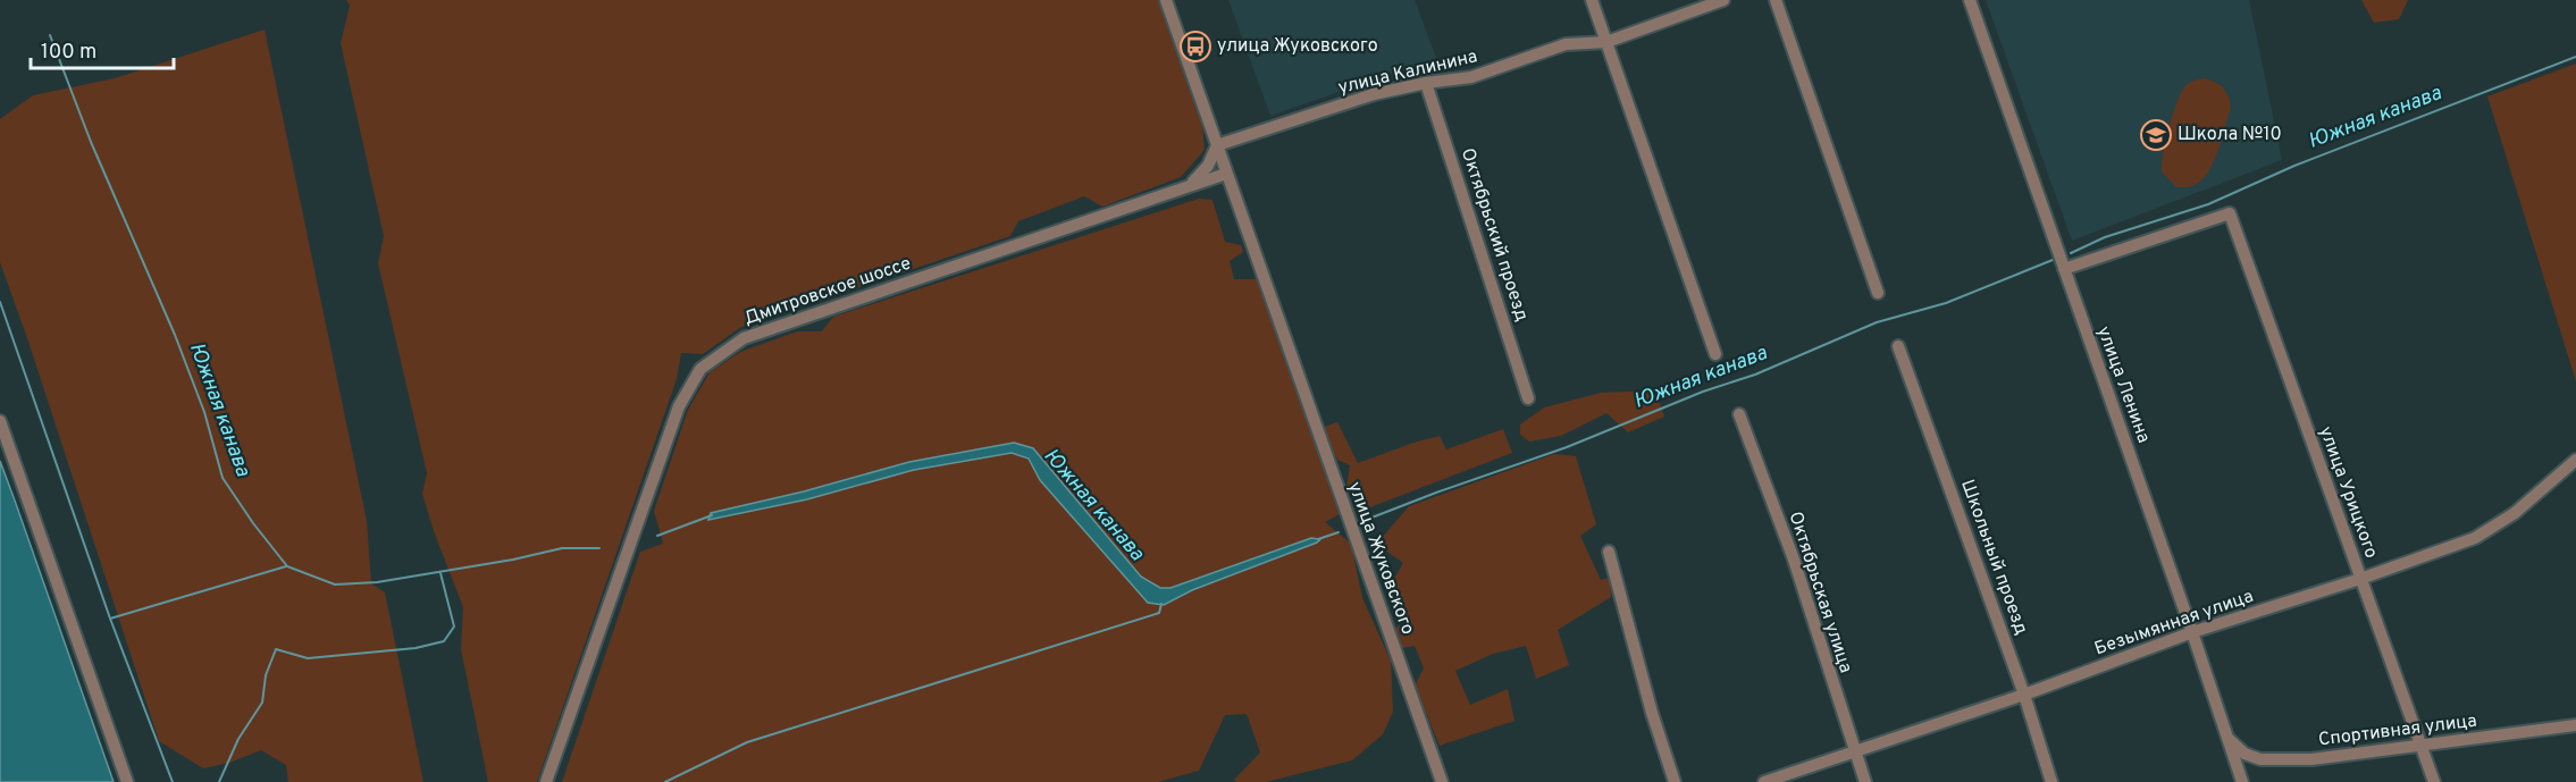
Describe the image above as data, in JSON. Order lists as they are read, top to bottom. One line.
{"streets":{"street":["улица Калинина","Октябрьский проезд","Дмитровское шоссе","улица Ленина","улица Урицкого","Школьный проезд","улица Жуковского","Октябрьская улица","Безымянная улица","Спортивная улица"]},"crossings":[["улица Калинина","Октябрьский проезд"],["улица Калинина","улица Жуковского"],["Дмитровское шоссе","улица Жуковского"],["улица Ленина","улица Урицкого"],["улица Ленина","Безымянная улица"],["улица Ленина","Спортивная улица"],["улица Урицкого","Безымянная улица"],["улица Урицкого","Спортивная улица"],["Школьный проезд","Безымянная улица"],["Октябрьская улица","Безымянная улица"]],"water":["Южная канава"],"places":{"bus stop":["улица Жуковского"],"school or university":["Школа №10"]},"scale_bar":"100 m"}
